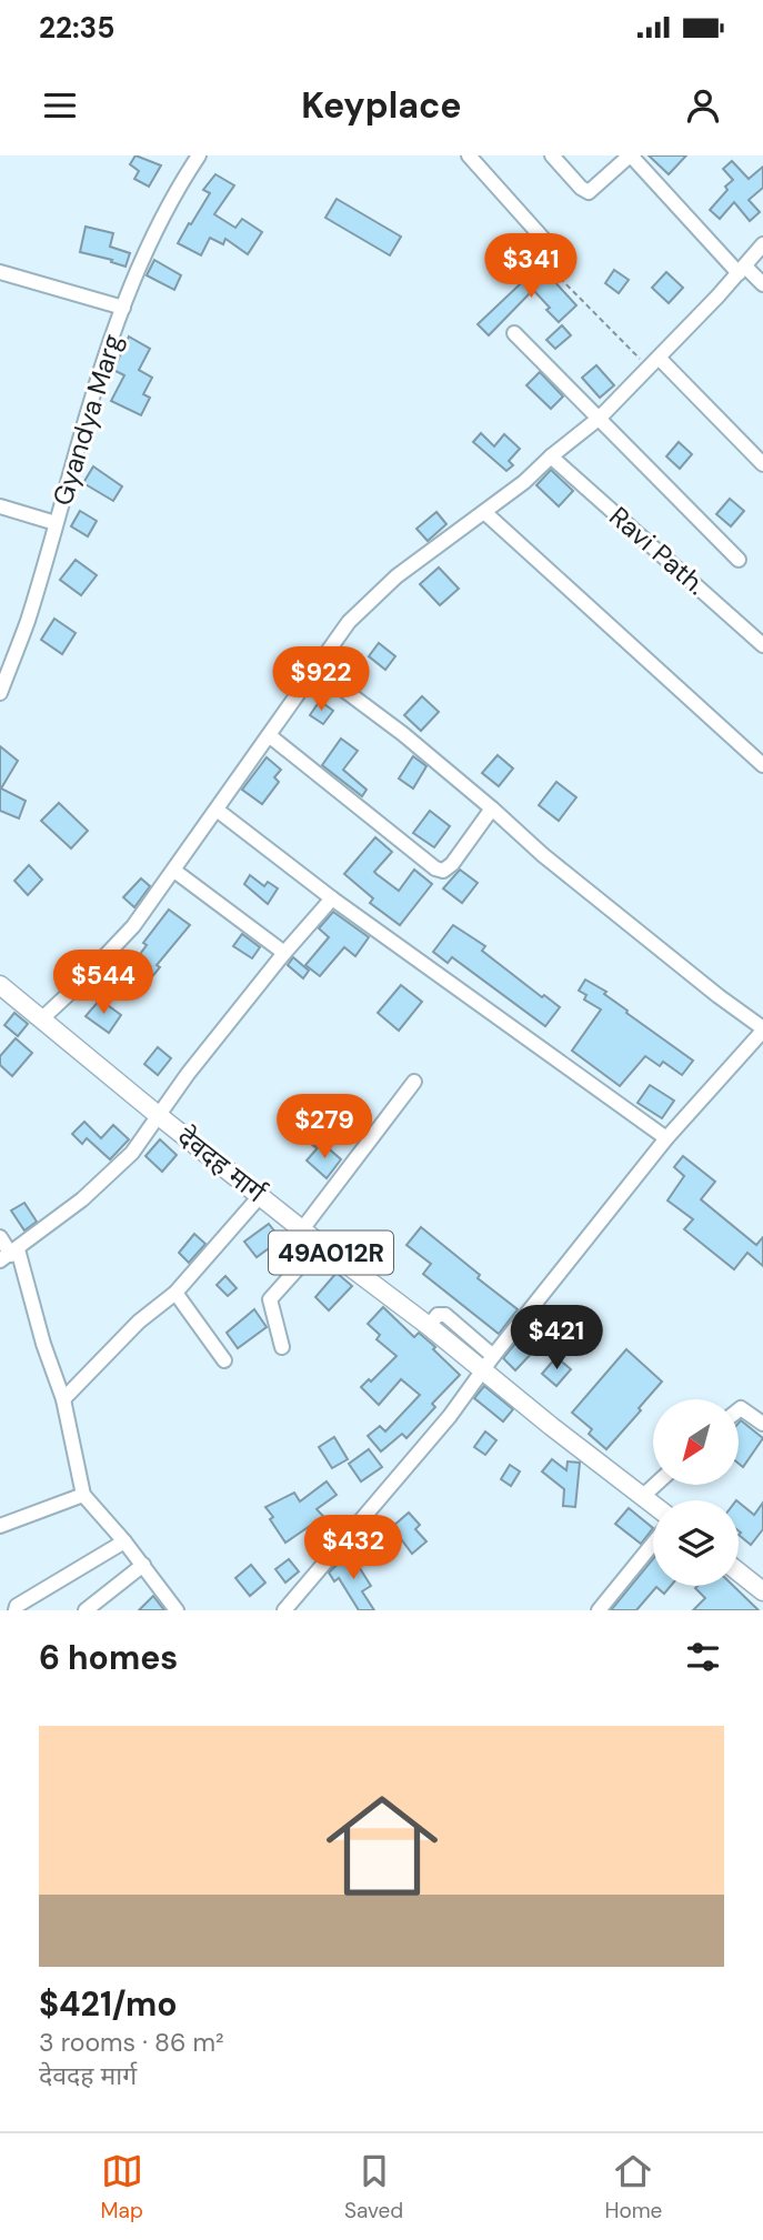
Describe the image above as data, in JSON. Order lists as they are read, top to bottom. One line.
{"streets":{"main road":["देवदह मार्ग","49A012R"],"street":["Gyandya Marg","Ravi Path."]},"north":"bottom left","page":{"status":"22:35","header":"Keyplace","price":["$341","$922","$544","$279","$421","$432"],"heading":"6 homes","list":[{"name":"$421/mo","note":"3 rooms · 86 m² · देवदह मार्ग"}],"tabs":["Map","Saved","Home"]}}
